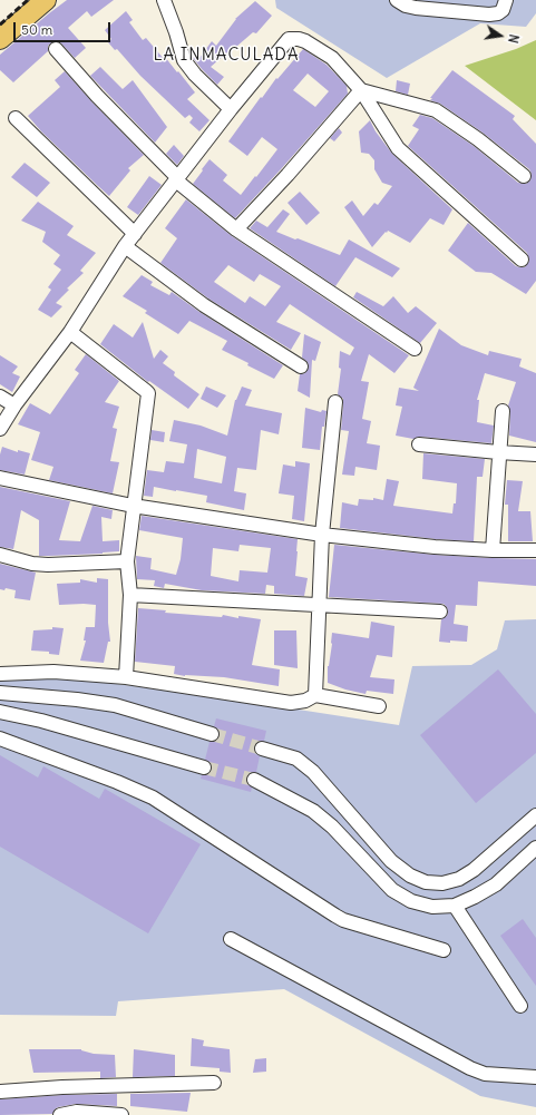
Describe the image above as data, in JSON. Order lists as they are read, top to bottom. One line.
{"districts":["LA INMACULADA"],"scale_bar":"50 m","north":"right"}
